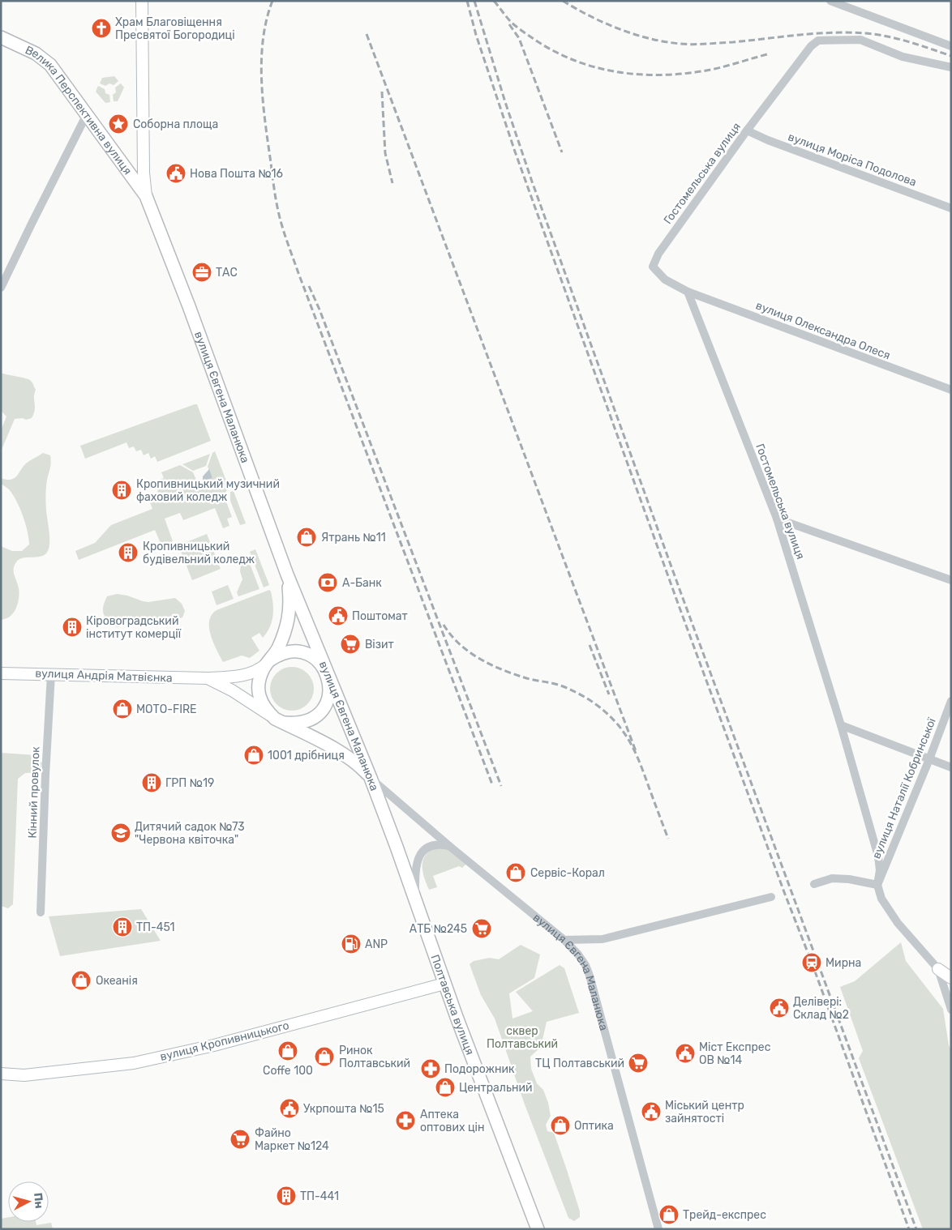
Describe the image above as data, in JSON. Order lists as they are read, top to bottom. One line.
{"streets":{"main road":["Велика Перспективна вулиця","вулиця Євгена Маланюка","вулиця Андрія Матвієнка","Полтавська вулиця","вулиця Кропивницького"],"street":["вулиця Моріса Подолова","Гостомельська вулиця","вулиця Олександра Олеся","вулиця Наталії Кобринської","Кінний провулок"]},"crossings":[["Велика Перспективна вулиця","вулиця Євгена Маланюка"],["вулиця Моріса Подолова","Гостомельська вулиця"],["Гостомельська вулиця","вулиця Олександра Олеся"],["Гостомельська вулиця","вулиця Наталії Кобринської"],["вулиця Євгена Маланюка","вулиця Андрія Матвієнка"],["вулиця Євгена Маланюка","Полтавська вулиця"],["вулиця Андрія Матвієнка","Кінний провулок"],["Полтавська вулиця","вулиця Кропивницького"]],"parks":["сквер Полтавський"],"places":{"church":["Храм Благовіщення Пресвятої Богородиці"],"place":["Соборна площа"],"public building":["Нова Пошта №16","Поштомат","Делівері: Склад №2","Міст Експрес ОВ №14","Укрпошта №15","Міський центр зайнятості"],"office":["ТАС"],"building":["Кропивницький музичний фаховий коледж","Кропивницький будівельний коледж","Кіровоградський інститут комерції","ГРП №19","ТП-451","ТП-441"],"shop":["Ятрань №11","МОТО-FIRE","1001 дрібниця","Сервіс-Корал","Океанія","Coffe 100","Ринок Полтавський","Центральний","Оптика","Трейд-експрес"],"bank":["А-Банк"],"supermarket":["Візит","АТБ №245","ТЦ Полтавський","Файно Маркет №124"],"school or university":["Дитячий садок №73 \"Червона квіточка\""],"fuel station":["ANP"],"station":["Мирна"],"pharmacy":["Подорожник","Аптека оптових цін"]},"north":"right"}
